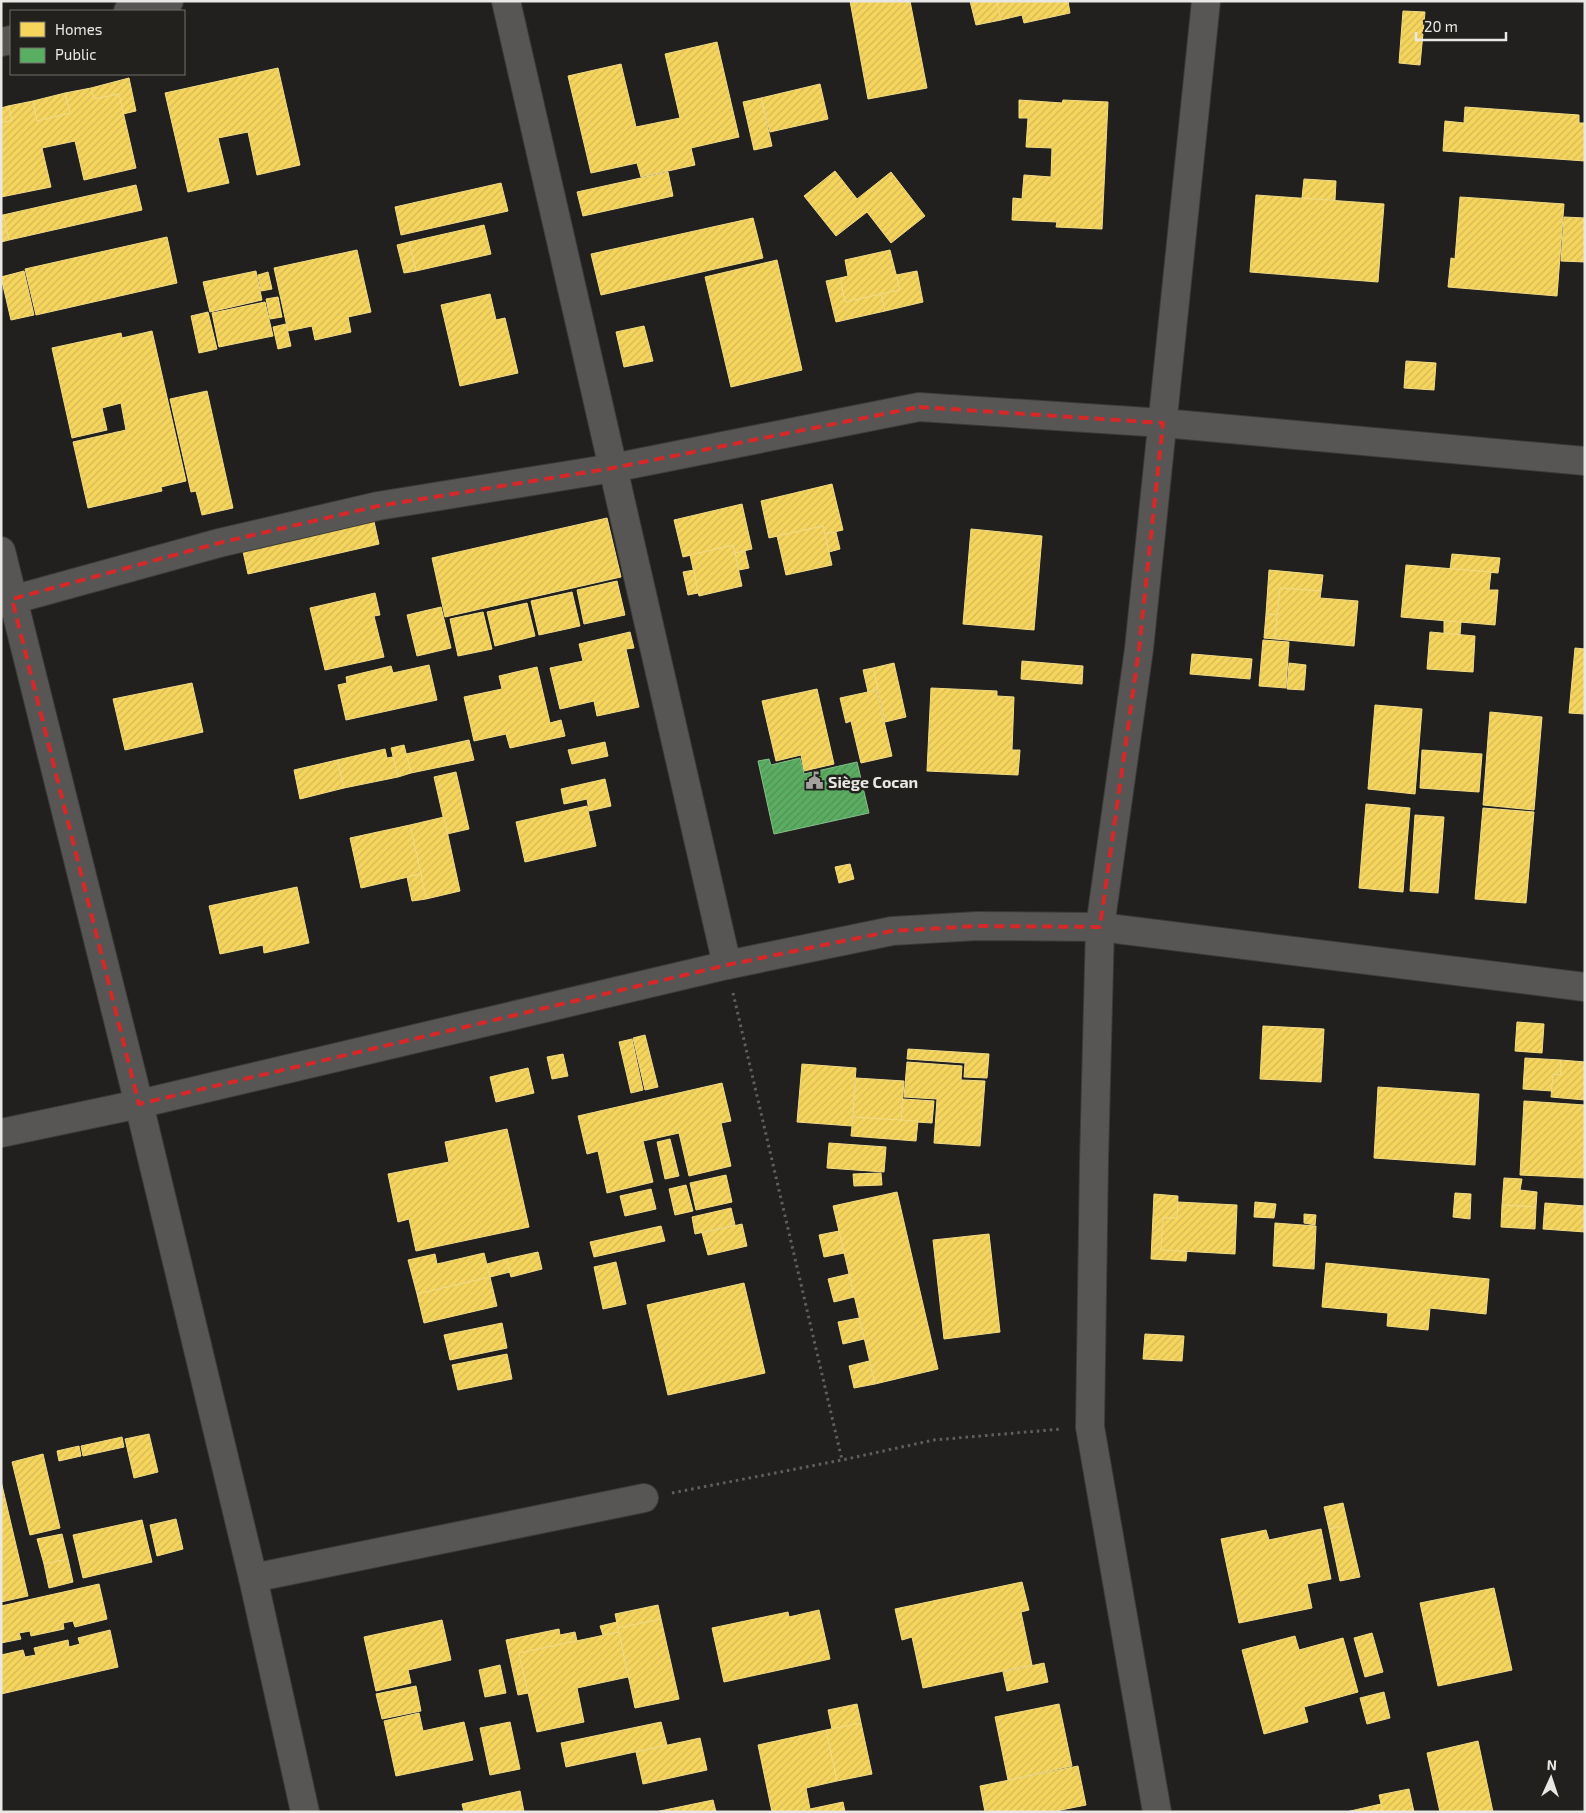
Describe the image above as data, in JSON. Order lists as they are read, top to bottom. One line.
{"places":{"public building":["Siège Cocan"]},"legend":["Homes","Public"],"scale_bar":"20 m","north":"top"}
